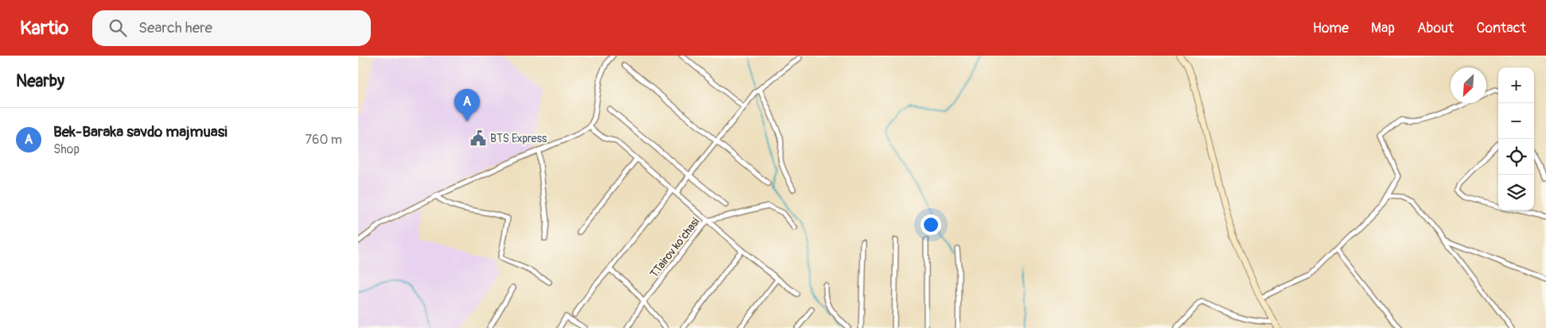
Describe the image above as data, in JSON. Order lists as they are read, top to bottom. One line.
{"streets":{"street":["T.Tairov ko'chasi"]},"places":{"public building":["BTS Express"]},"north":"bottom left","page":{"header":"Kartio","search":"Search here","nav":["Home","Map","About","Contact"],"heading":"Nearby","map_buttons":["+","−"],"pins":"A","list":[{"mark":"A","name":"Bek-Baraka savdo majmuasi","note":"Shop","value":"760 m"}]}}
